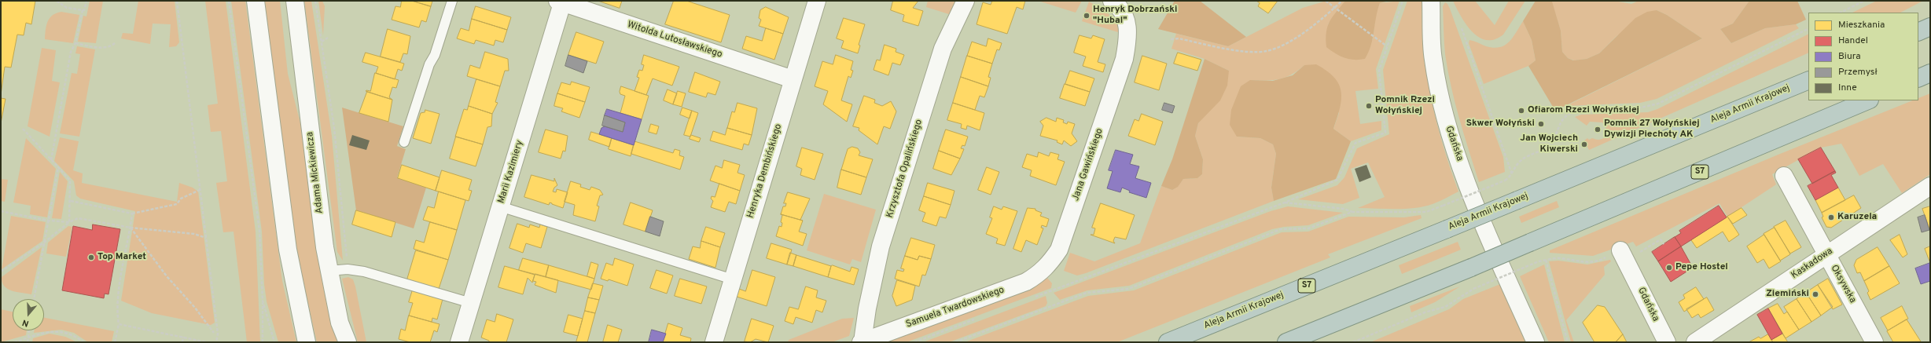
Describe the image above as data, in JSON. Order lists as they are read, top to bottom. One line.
{"streets":{"highway":["Aleja Armii Krajowej","S7"],"street":["Witolda Lutosławskiego","Gdańska","Jana Gawińskiego","Krzysztofa Opalińskiego","Henryka Dembińskiego","Marii Kazimiery","Adama Mickiewicza","Kaskadowa","Oksywska","Samuela Twardowskiego"]},"crossings":[["Witolda Lutosławskiego","Henryka Dembińskiego"],["Witolda Lutosławskiego","Marii Kazimiery"],["Jana Gawińskiego","Samuela Twardowskiego"],["Krzysztofa Opalińskiego","Samuela Twardowskiego"],["Kaskadowa","Oksywska"]],"places":["Henryk Dobrzański \"Hubal\"","Pomnik Rzezi Wołyńskiej","Ofiarom Rzezi Wołyńskiej","Skwer Wołyński","Pomnik 27 Wołyńskiej Dywizji Piechoty AK","Jan Wojciech Kiwerski","Karuzela","Top Market","Pepe Hostel","Ziemiński"],"legend":["Mieszkania","Handel","Biura","Przemysł","Inne"],"north":"bottom"}
